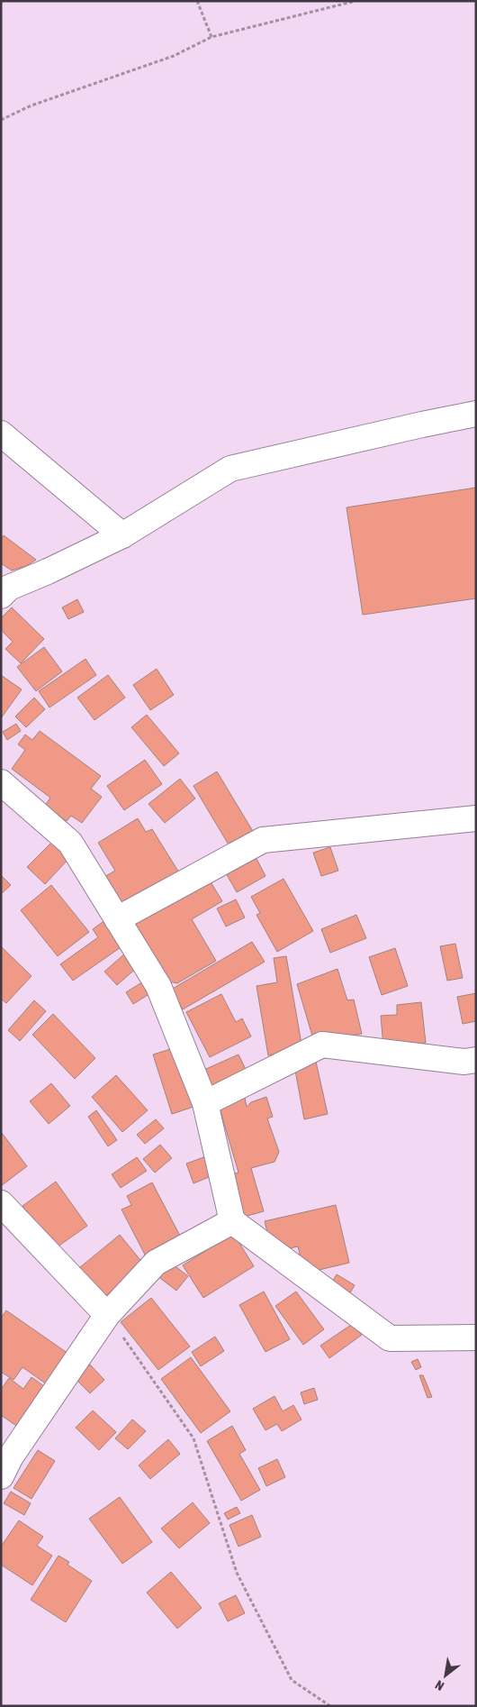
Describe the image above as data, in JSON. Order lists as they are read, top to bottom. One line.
{"north":"bottom left"}
